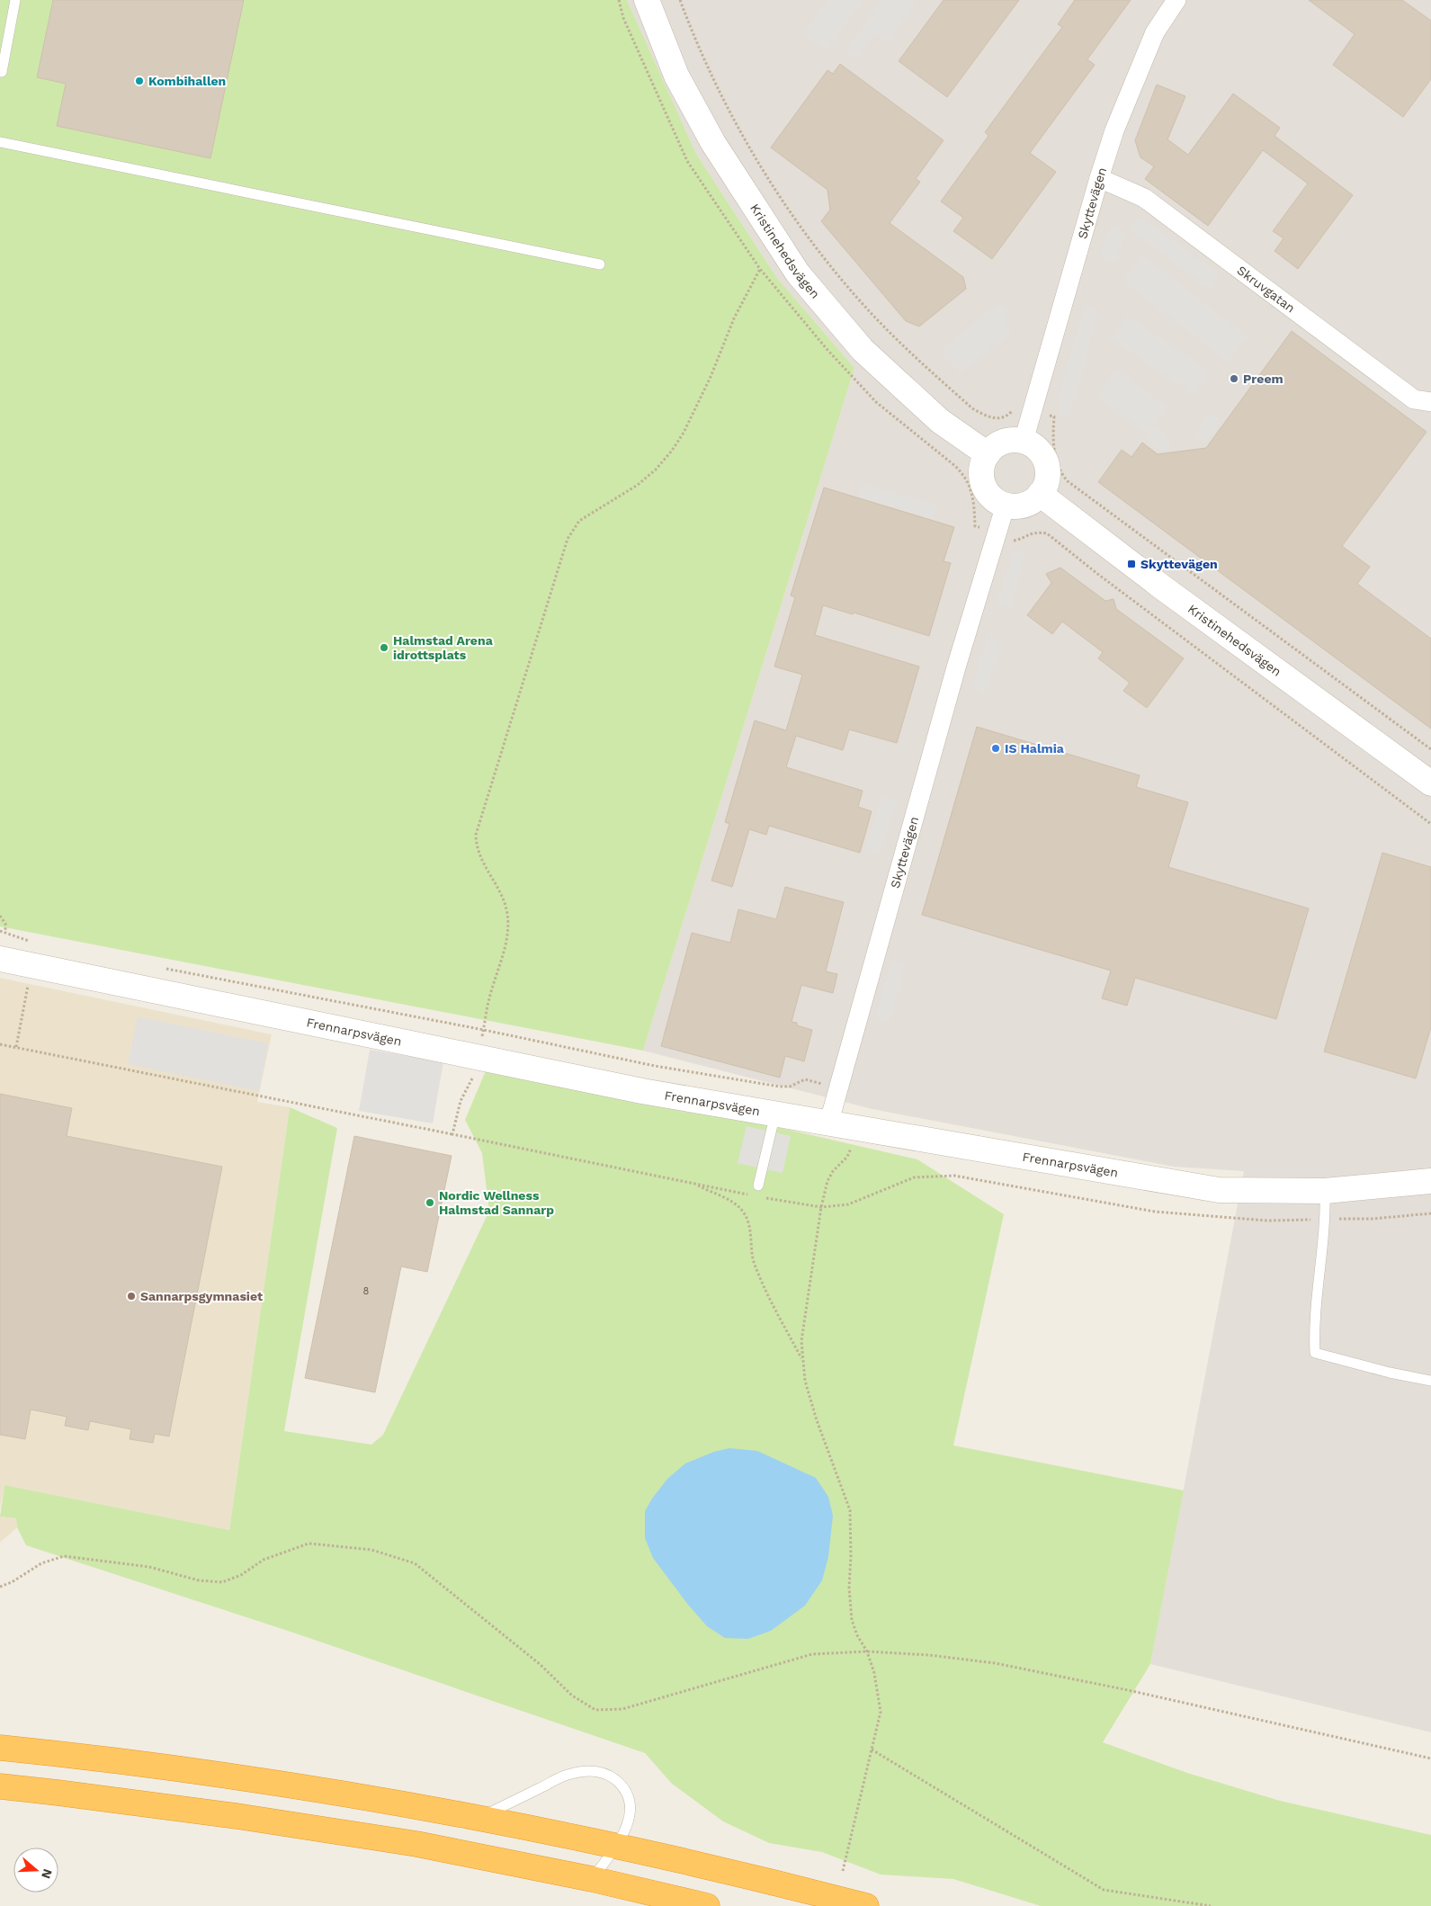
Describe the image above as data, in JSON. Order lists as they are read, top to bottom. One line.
{"streets":{"street":["Skyttevägen","Kristinehedsvägen","Skruvgatan","Frennarpsvägen"]},"crossings":[["Skyttevägen","Kristinehedsvägen"],["Skyttevägen","Skruvgatan"],["Skyttevägen","Frennarpsvägen"]],"places":{"other":["Kombihallen","Preem","Halmstad Arena idrottsplats","IS Halmia","Nordic Wellness Halmstad Sannarp","Sannarpsgymnasiet"],"transit":["Skyttevägen"]},"house_numbers":["8"],"north":"right"}
